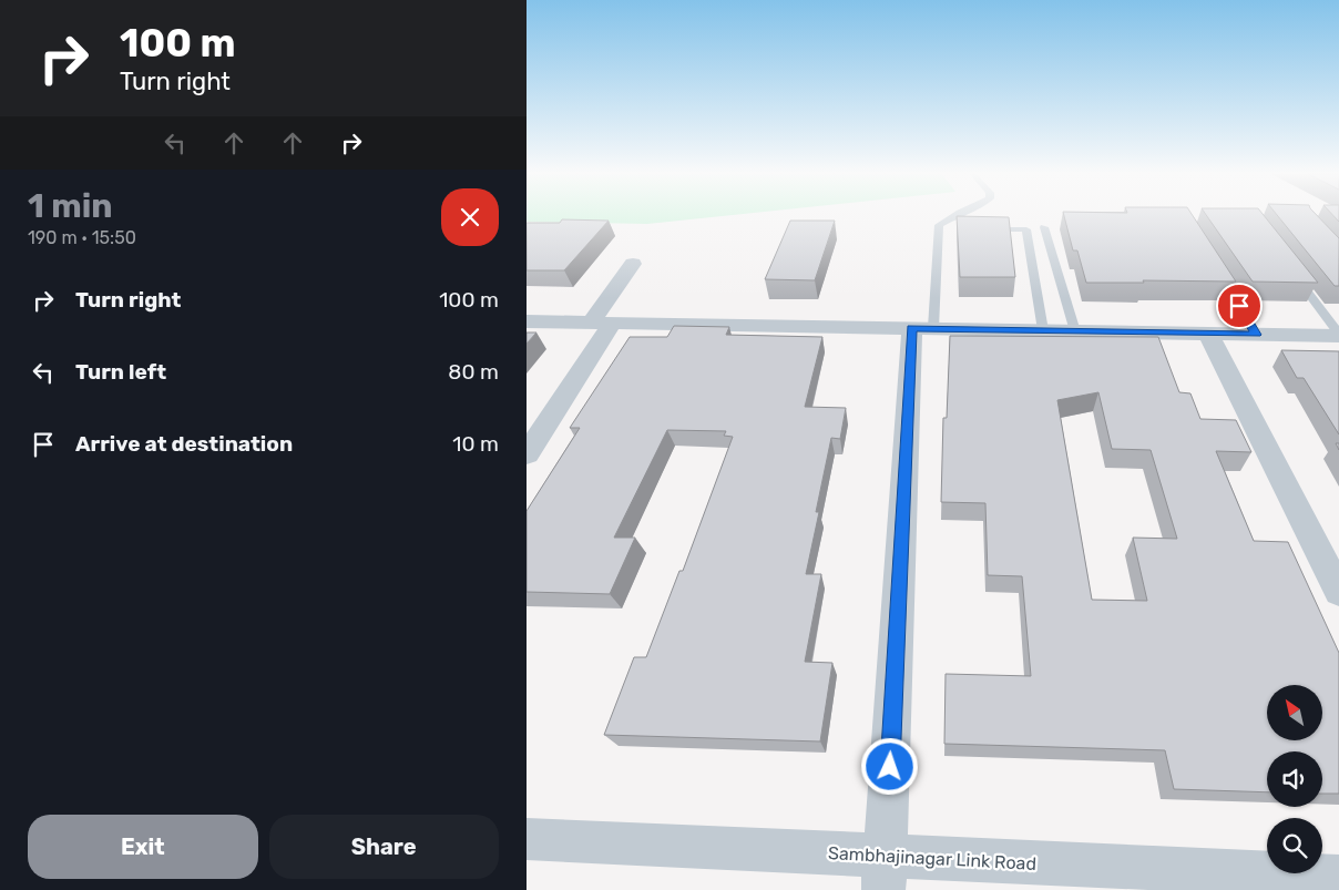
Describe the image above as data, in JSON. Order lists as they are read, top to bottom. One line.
{"streets":{"street":["Sambhajinagar Link Road"]},"north":"top left","page":{"turn":["100 m","Turn right"],"heading":["1 min","190 m · 15:50"],"list":[{"name":"Turn right","value":"100 m"},{"name":"Turn left","value":"80 m"},{"name":"Arrive at destination","value":"10 m"}],"buttons":["Exit","Share"]}}
